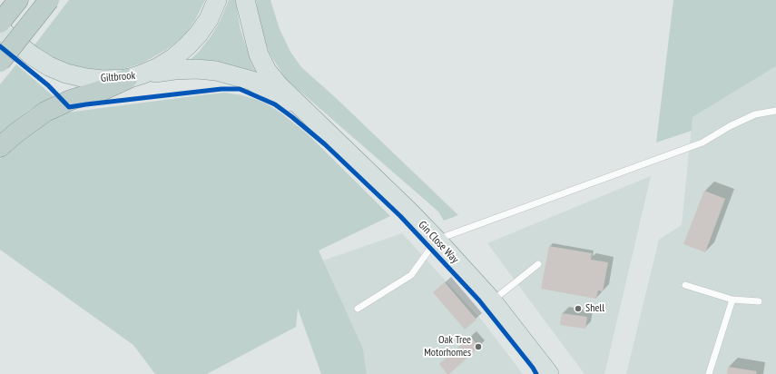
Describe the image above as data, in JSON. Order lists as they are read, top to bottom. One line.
{"streets":{"main road":["Giltbrook","Gin Close Way"]},"crossings":[["Giltbrook","Gin Close Way"]],"places":["Shell","Oak Tree Motorhomes"]}
